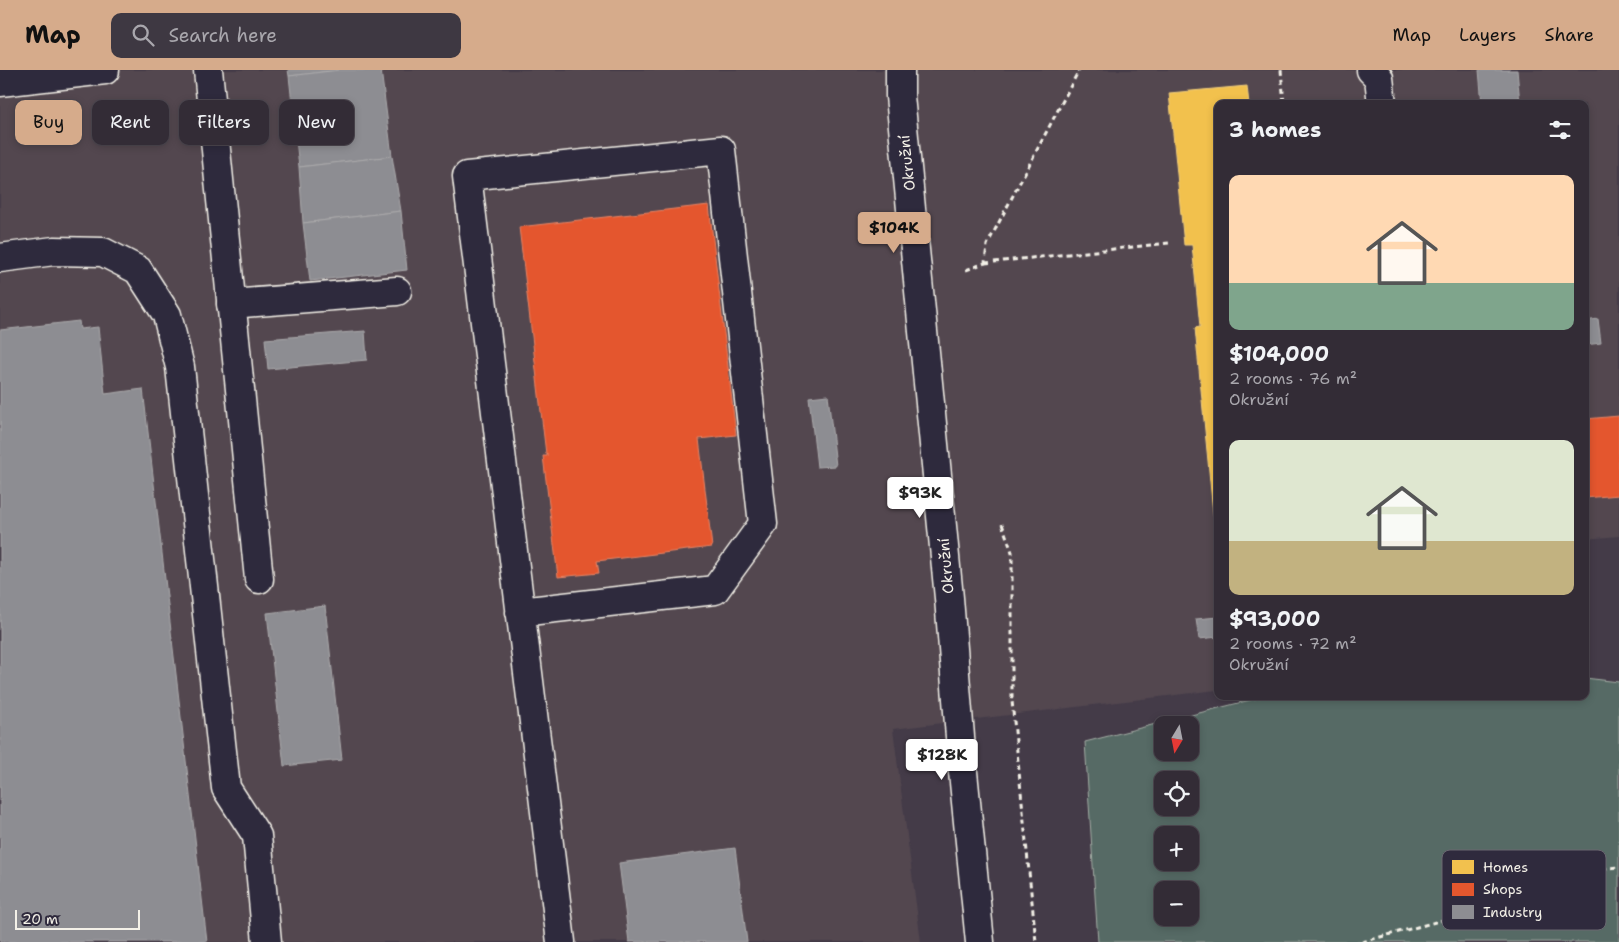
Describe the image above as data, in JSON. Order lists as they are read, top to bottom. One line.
{"streets":{"main road":["Okružní"]},"legend":["Homes","Shops","Industry"],"scale_bar":"20 m","north":"bottom","page":{"header":"Map","search":"Search here","nav":["Map","Layers","Share"],"chip":["Buy","Rent","Filters","New"],"heading":"3 homes","list":[{"name":"$104,000","note":"2 rooms · 76 m² · Okružní"},{"name":"$93,000","note":"2 rooms · 72 m² · Okružní"}],"price":["$104K","$93K","$128K"],"map_buttons":["+","−"],"scale":"20 m"}}
